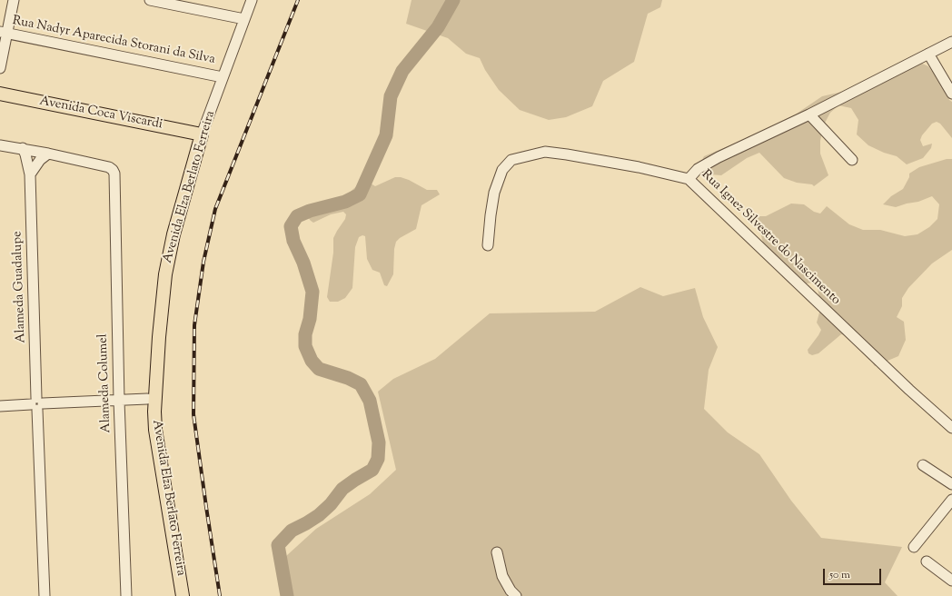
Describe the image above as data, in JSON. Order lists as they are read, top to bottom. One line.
{"streets":{"main road":["Avenida Coca Viscardi","Avenida Elza Berlato Ferreira"],"street":["Rua Nadyr Aparecida Storani da Silva","Rua Ignez Silvestre do Nascimento","Alameda Guadalupe","Alameda Columel"]},"crossings":[["Rua Nadyr Aparecida Storani da Silva","Avenida Elza Berlato Ferreira"],["Avenida Coca Viscardi","Avenida Elza Berlato Ferreira"]],"scale_bar":"50 m"}
